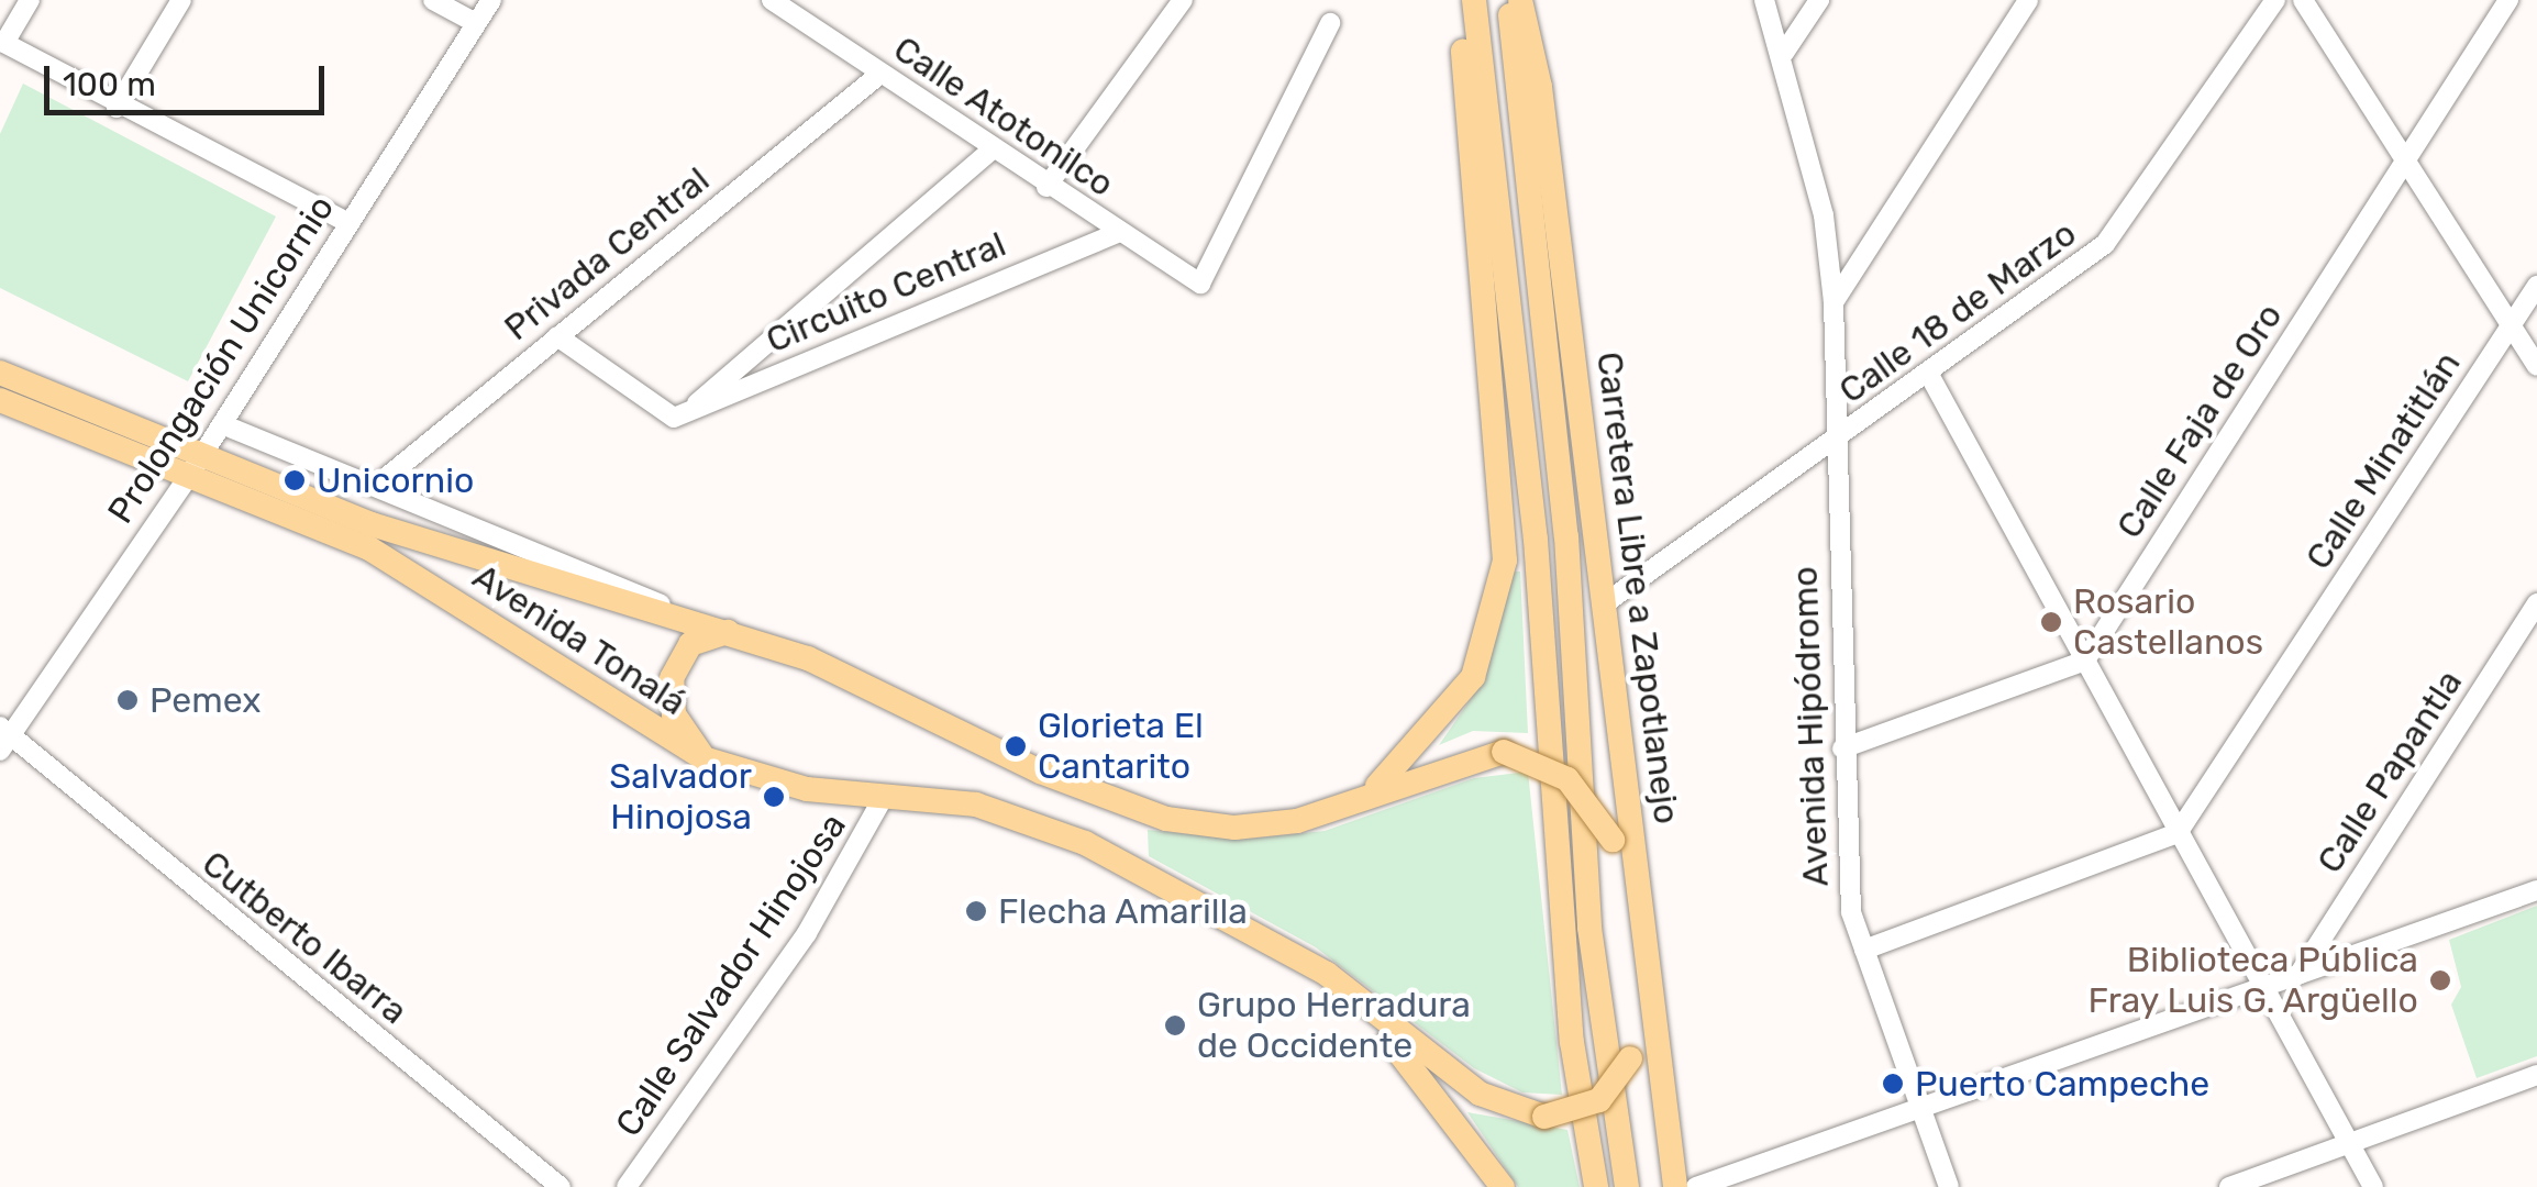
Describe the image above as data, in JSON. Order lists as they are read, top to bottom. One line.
{"streets":{"main road":["Carretera Libre a Zapotlanejo","Avenida Tonalá"],"street":["Calle Atotonilco","Privada Central","Circuito Central","Calle 18 de Marzo","Prolongación Unicornio","Calle Faja de Oro","Calle Minatitlán","Avenida Hipódromo","Calle Papantla","Cutberto Ibarra","Calle Salvador Hinojosa"]},"crossings":[["Calle Atotonilco","Privada Central"],["Calle Atotonilco","Circuito Central"],["Calle 18 de Marzo","Carretera Libre a Zapotlanejo"],["Calle 18 de Marzo","Avenida Hipódromo"],["Prolongación Unicornio","Avenida Tonalá"],["Prolongación Unicornio","Cutberto Ibarra"],["Carretera Libre a Zapotlanejo","Avenida Tonalá"],["Avenida Tonalá","Calle Salvador Hinojosa"]],"places":["Unicornio","Rosario Castellanos","Pemex","Glorieta El Cantarito","Salvador Hinojosa","Flecha Amarilla","Biblioteca Pública Fray Luis G. Argüello","Grupo Herradura de Occidente","Puerto Campeche"],"scale_bar":"100 m"}
